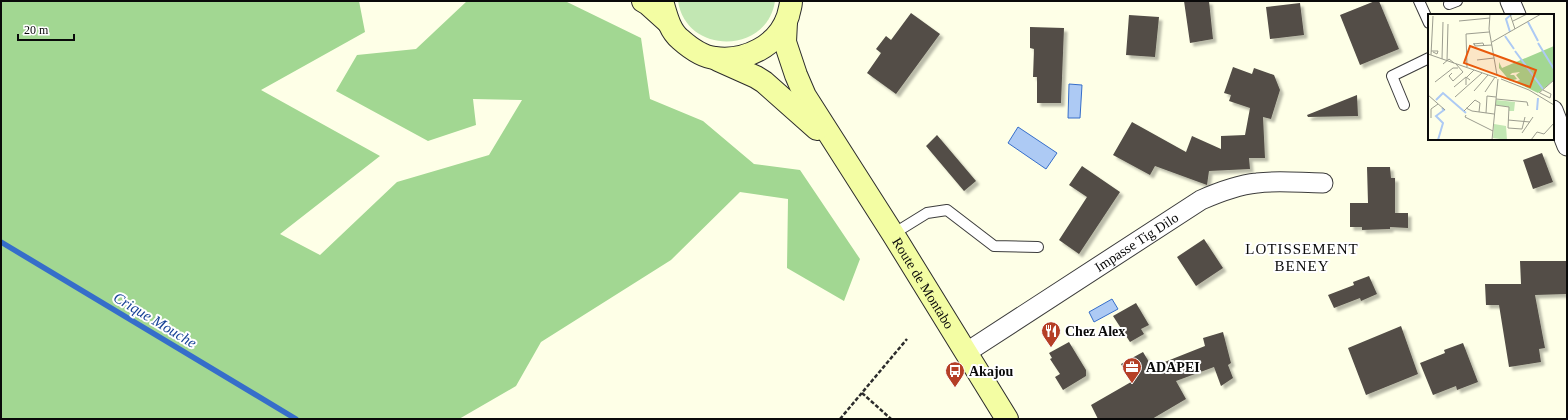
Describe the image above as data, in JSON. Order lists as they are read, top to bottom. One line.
{"streets":{"main road":["Route de Montabo"],"street":["Impasse Tig Dilo"]},"crossings":[["Impasse Tig Dilo","Route de Montabo"]],"districts":["LOTISSEMENT BENEY"],"water":["Crique Mouche"],"places":{"restaurant":["Chez Alex"],"office":["ADAPEI"],"bus stop":["Akajou"]},"scale_bar":"20 m"}
